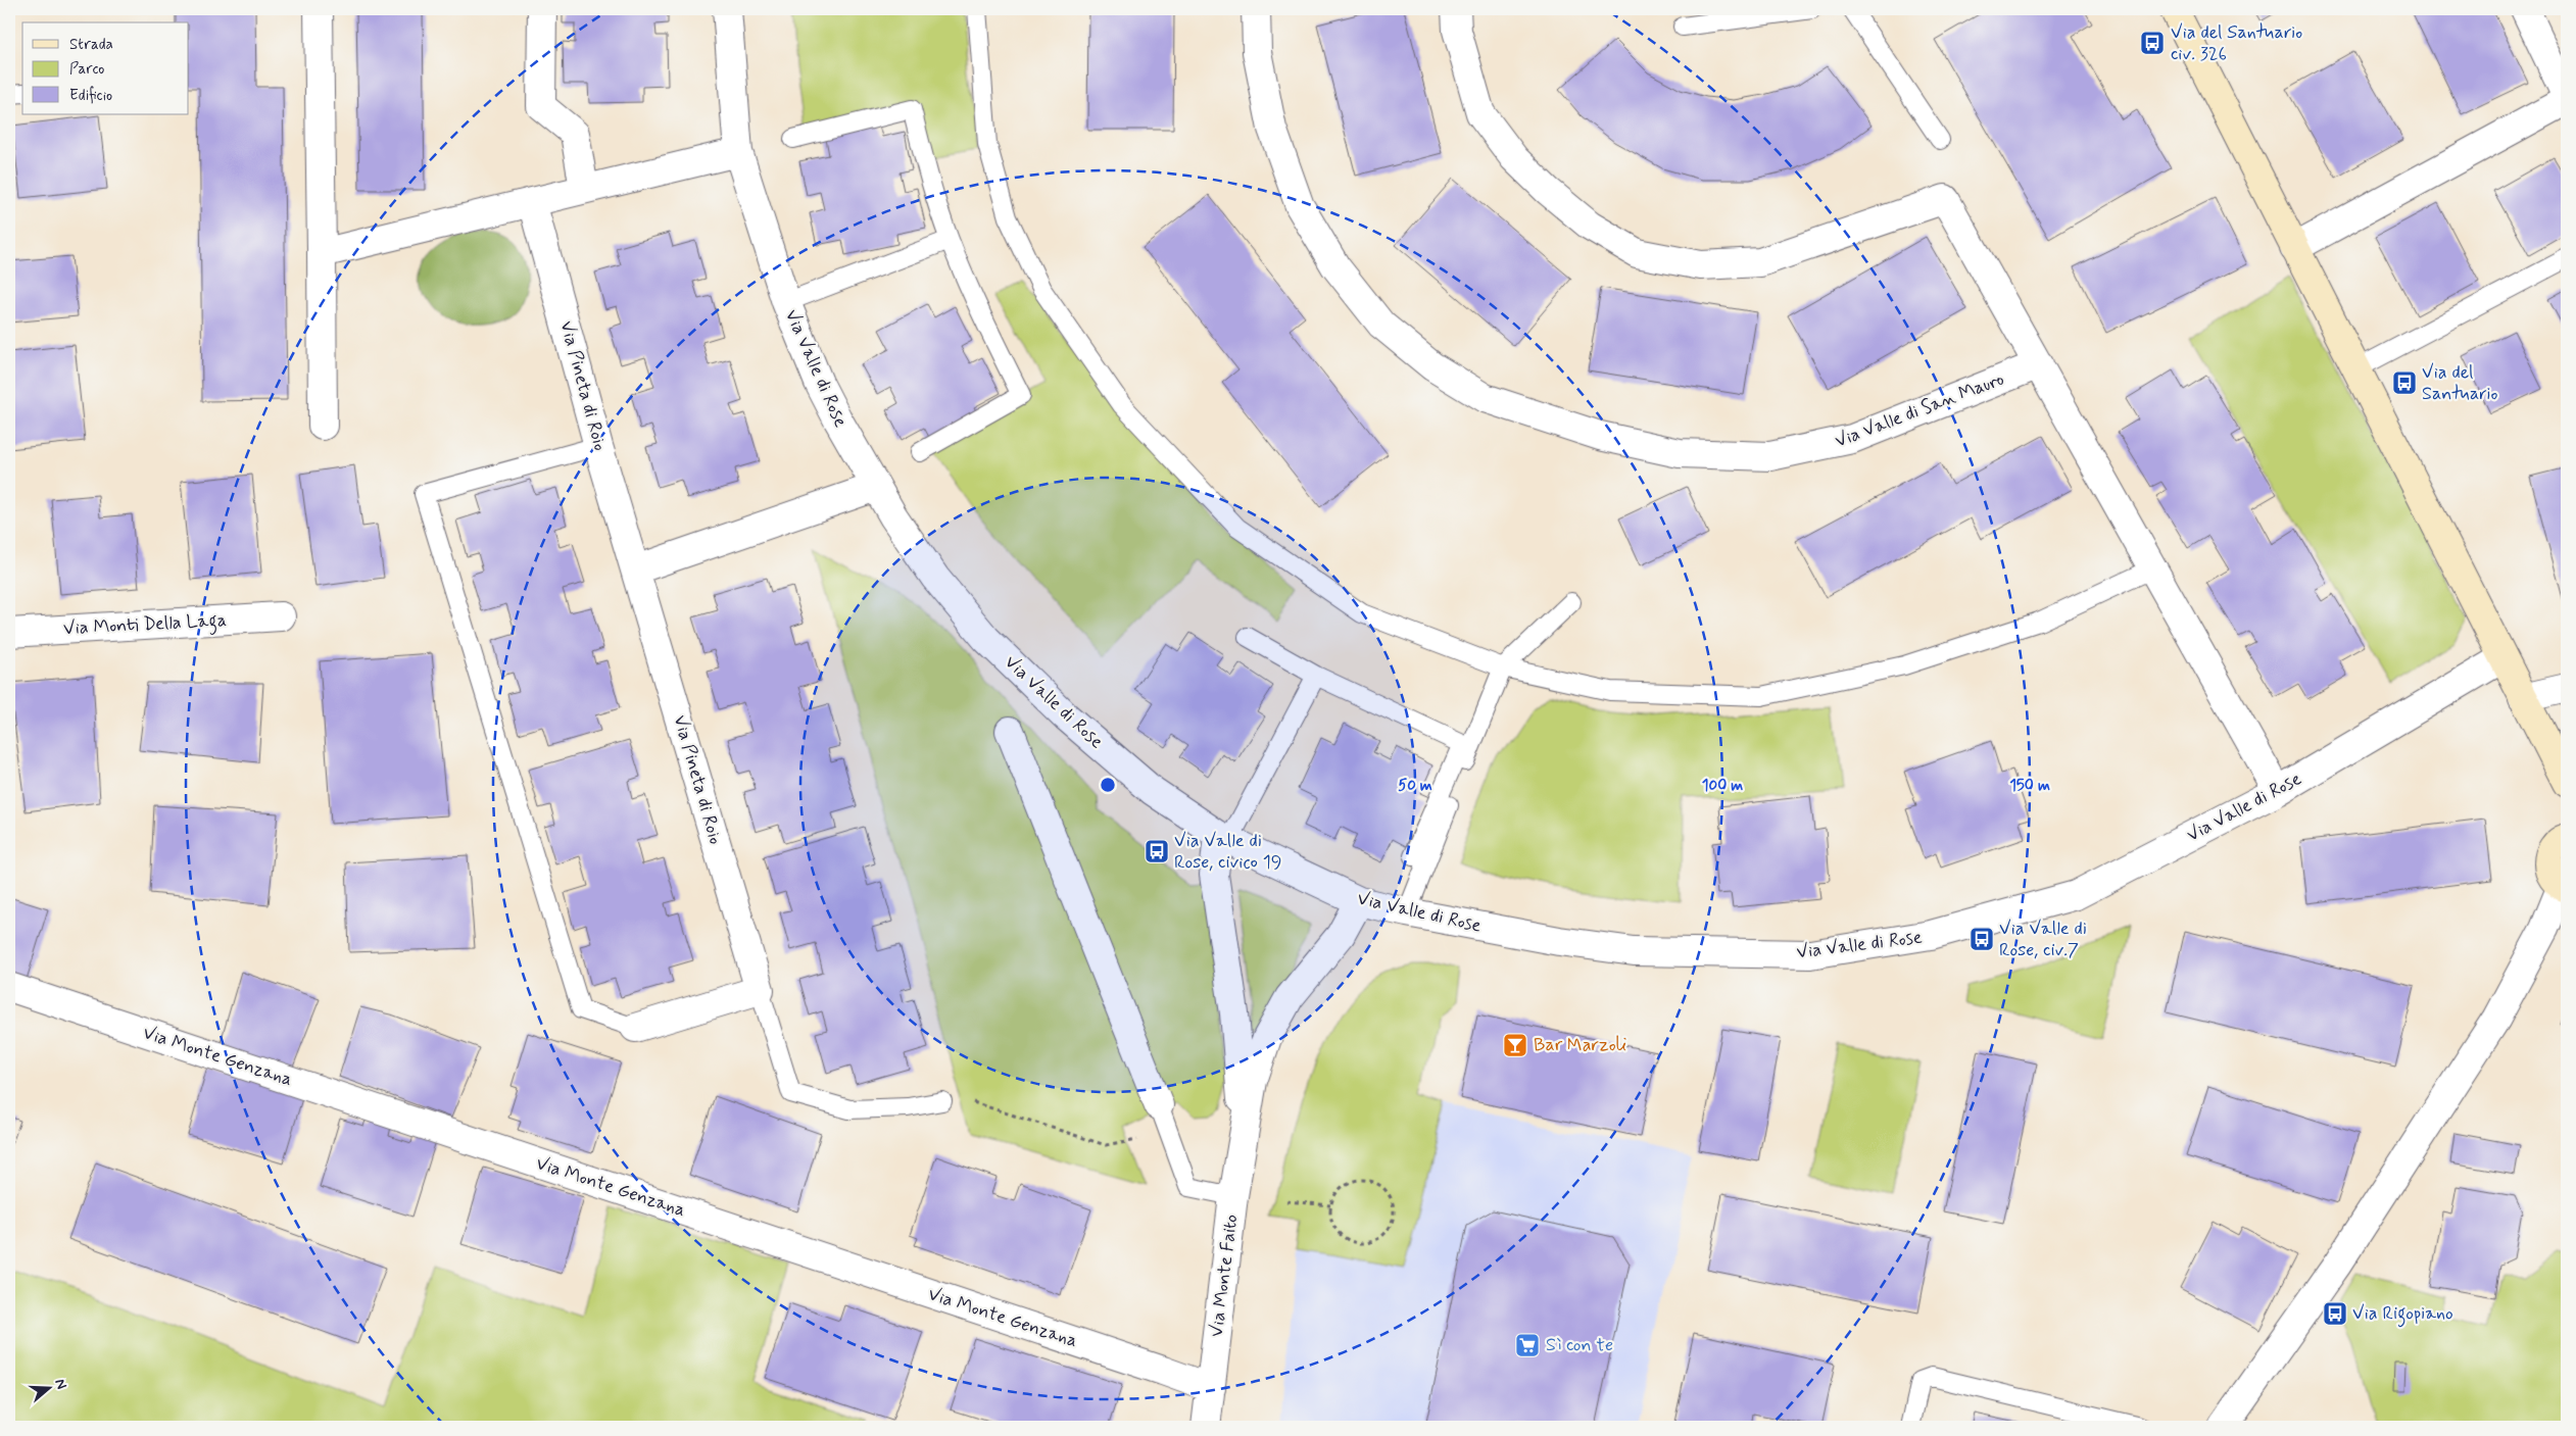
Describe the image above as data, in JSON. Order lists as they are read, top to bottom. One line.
{"streets":{"street":["Via Valle di Rose","Via Pineta di Roio","Via Valle di San Mauro","Via Monti Della Laga","Via Monte Genzana","Via Monte Faito"]},"crossings":[["Via Valle di Rose","Via Monte Faito"],["Via Monte Genzana","Via Monte Faito"]],"places":{"bus stop":["Via del Santuario civ. 326","Via del Santuario","Via Valle di Rose, civico 19","Via Valle di Rose, civ.7","Via Rigopiano"],"bar":["Bar Marzoli"],"supermarket":["Sì con te"]},"legend":["Strada","Parco","Edificio"],"north":"right","rings":["50 m","100 m","150 m"]}
